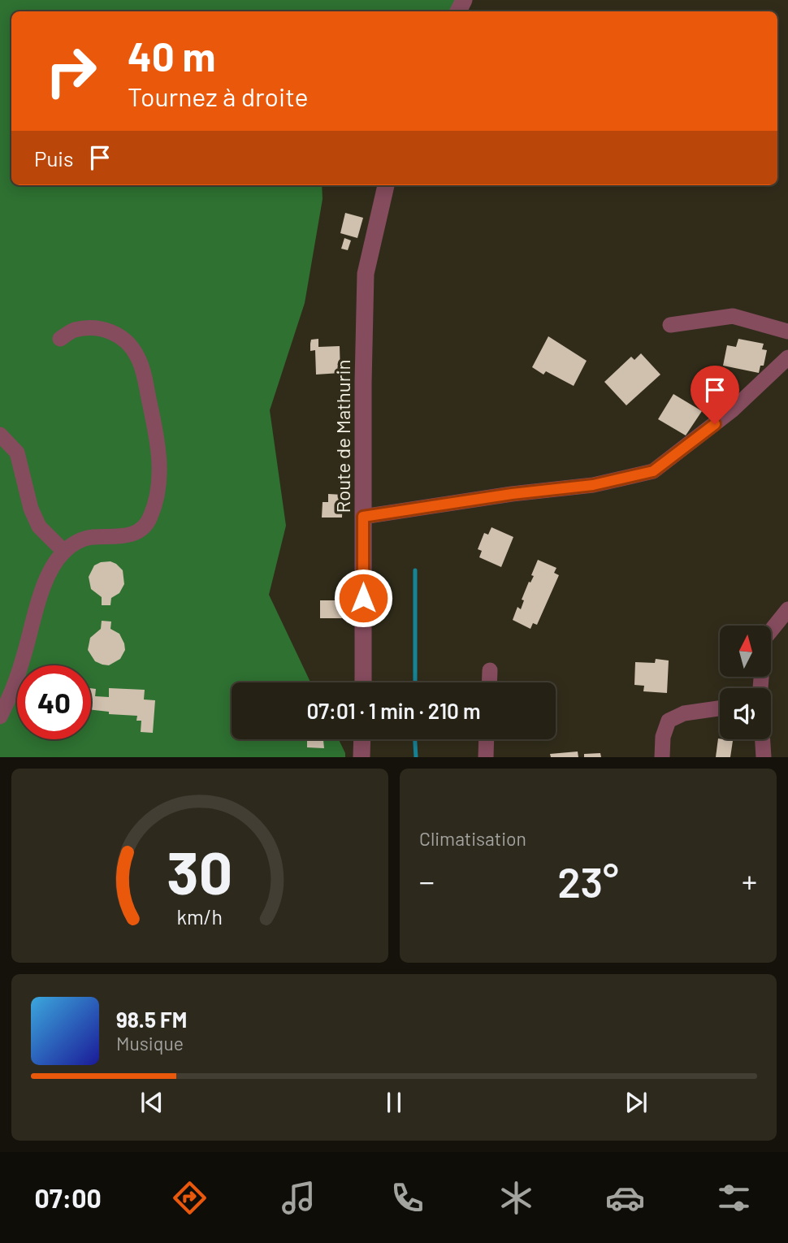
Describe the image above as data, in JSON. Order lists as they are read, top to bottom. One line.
{"streets":{"street":["Route de Mathurin"]},"north":"top","page":{"turn":["40 m","Tournez à droite"],"then":"Puis","limit":"40","trip":"07:01 · 1 min · 210 m","tile":"Climatisation","heat":["−","23°","+"],"song":["98.5 FM","Musique"],"tabs":"07:00","gauge":["30","km/h"]}}
